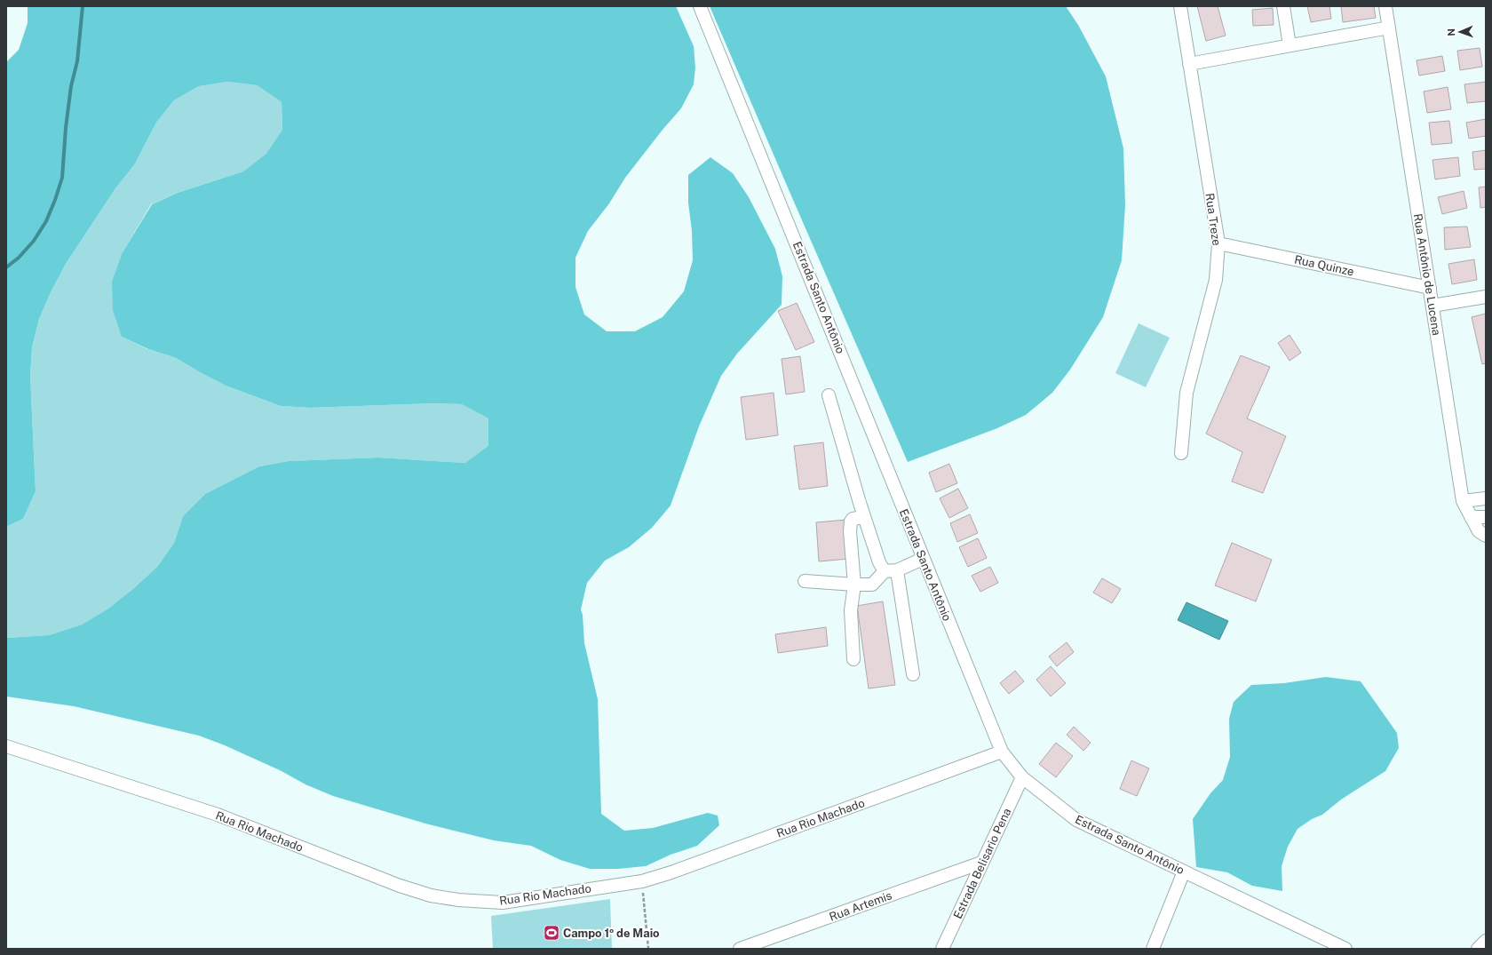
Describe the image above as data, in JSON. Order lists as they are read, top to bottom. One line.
{"streets":{"street":["Rua Treze","Rua Quinze","Rua Antônio de Lucena","Estrada Santo Antônio","Rua Rio Machado","Estrada Belisario Pena","Rua Artemis"]},"crossings":[["Rua Treze","Rua Quinze"],["Rua Quinze","Rua Antônio de Lucena"],["Estrada Santo Antônio","Rua Rio Machado"],["Estrada Santo Antônio","Estrada Belisario Pena"],["Estrada Belisario Pena","Rua Artemis"]],"places":{"sports":["Campo 1º de Maio"]},"north":"left"}
